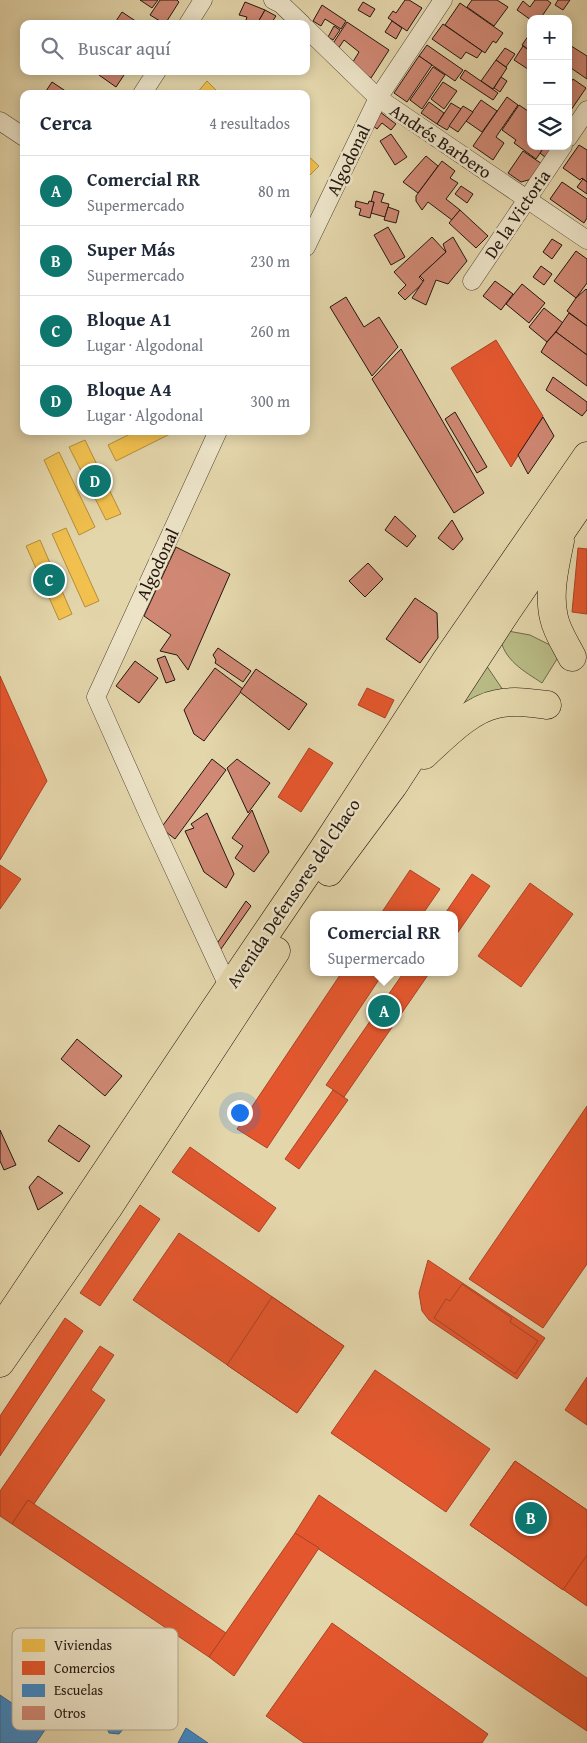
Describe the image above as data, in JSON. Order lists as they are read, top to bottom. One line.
{"streets":{"highway":["Avenida Defensores del Chaco"],"street":["Andrés Barbero","Algodonal","De la Victoria"]},"crossings":[["Andrés Barbero","Algodonal"],["Andrés Barbero","De la Victoria"],["Algodonal","Avenida Defensores del Chaco"]],"legend":["Viviendas","Comercios","Escuelas","Otros"],"page":{"map_buttons":["+","−"],"search":"Buscar aquí","heading":["Cerca","4 resultados"],"list":[{"mark":"A","name":"Comercial RR","note":"Supermercado","value":"80 m"},{"mark":"B","name":"Super Más","note":"Supermercado","value":"230 m"},{"mark":"C","name":"Bloque A1","note":"Lugar · Algodonal","value":"260 m"},{"mark":"D","name":"Bloque A4","note":"Lugar · Algodonal","value":"300 m"}],"pins":["D","C","A","B"],"popup":["Comercial RR","Supermercado"]}}
